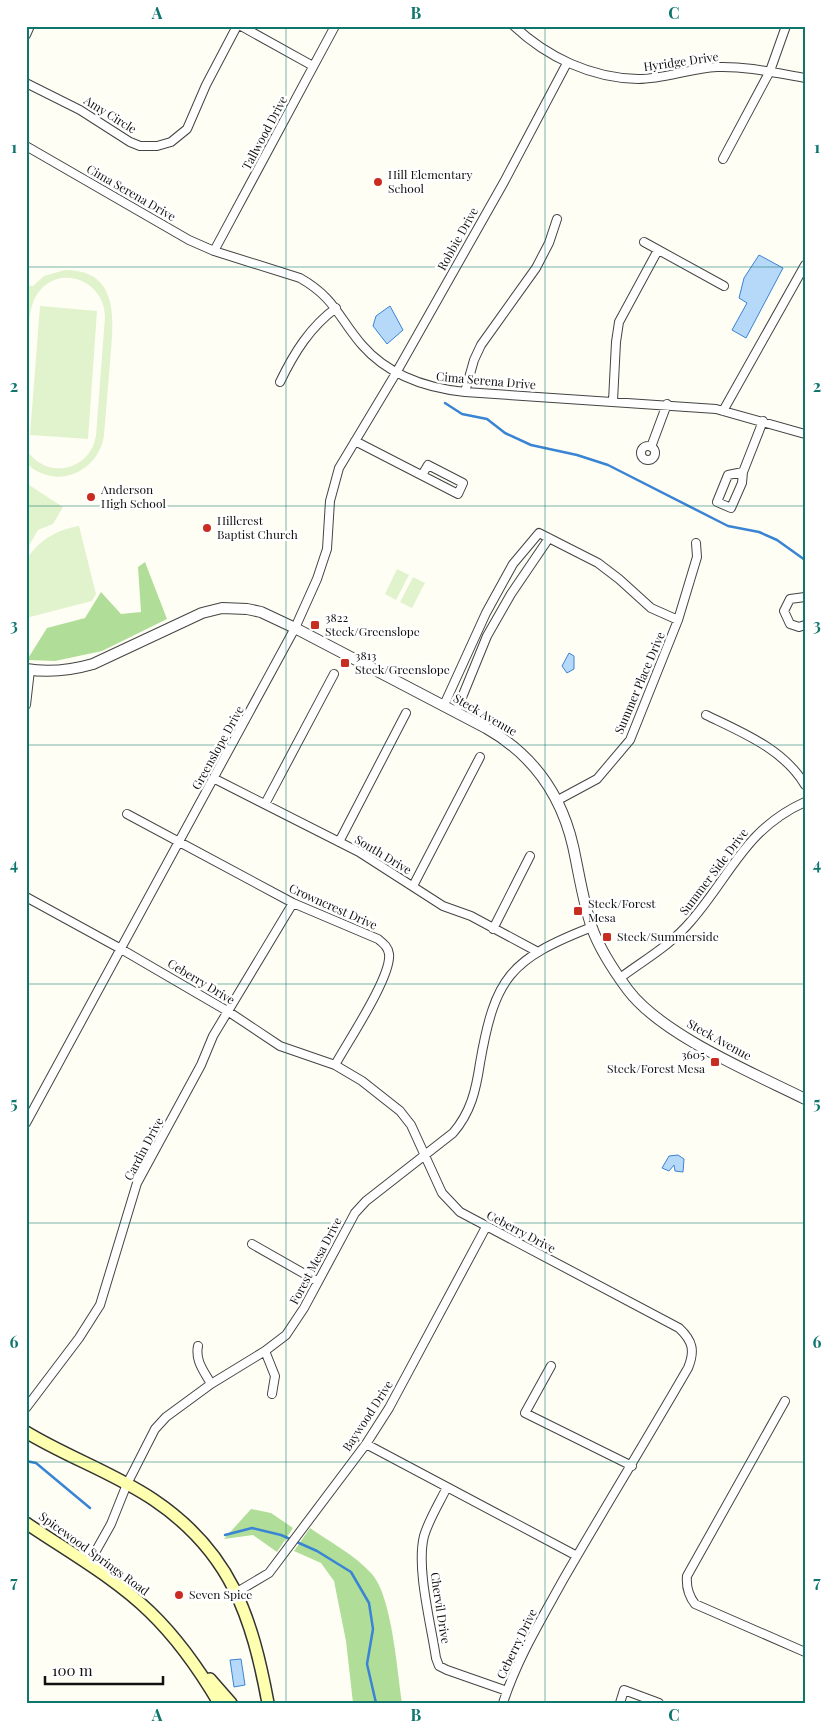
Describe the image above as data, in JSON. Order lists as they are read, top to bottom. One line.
{"streets":{"main road":["Spicewood Springs Road"],"street":["Hyridge Drive","Amy Circle","Tallwood Drive","Cima Serena Drive","Robbie Drive","Summer Place Drive","Steck Avenue","Greenslope Drive","South Drive","Summer Side Drive","Crowncrest Drive","Ceberry Drive","Cardin Drive","Forest Mesa Drive","Baywood Drive","Chervil Drive"]},"crossings":[["Hyridge Drive","Robbie Drive"],["Tallwood Drive","Cima Serena Drive"],["Cima Serena Drive","Robbie Drive"],["Cima Serena Drive","Greenslope Drive"],["Robbie Drive","Greenslope Drive"],["Summer Place Drive","Steck Avenue"],["Steck Avenue","Greenslope Drive"],["Steck Avenue","Summer Side Drive"],["Steck Avenue","Forest Mesa Drive"],["Greenslope Drive","South Drive"],["Greenslope Drive","Crowncrest Drive"],["Greenslope Drive","Ceberry Drive"],["South Drive","Forest Mesa Drive"],["Crowncrest Drive","Ceberry Drive"],["Crowncrest Drive","Cardin Drive"],["Ceberry Drive","Cardin Drive"],["Ceberry Drive","Forest Mesa Drive"],["Ceberry Drive","Baywood Drive"],["Ceberry Drive","Chervil Drive"],["Forest Mesa Drive","Spicewood Springs Road"]],"places":{"other":["Hill Elementary School","Anderson High School","Hillcrest Baptist Church","Seven Spice"],"transit":["3822 Steck/Greenslope","3813 Steck/Greenslope","Steck/Forest Mesa","Steck/Summerside","3605 Steck/Forest Mesa"]},"scale_bar":"100 m","grid":{"columns":["A","B","C"],"rows":["1","2","3","4","5","6","7"]}}
